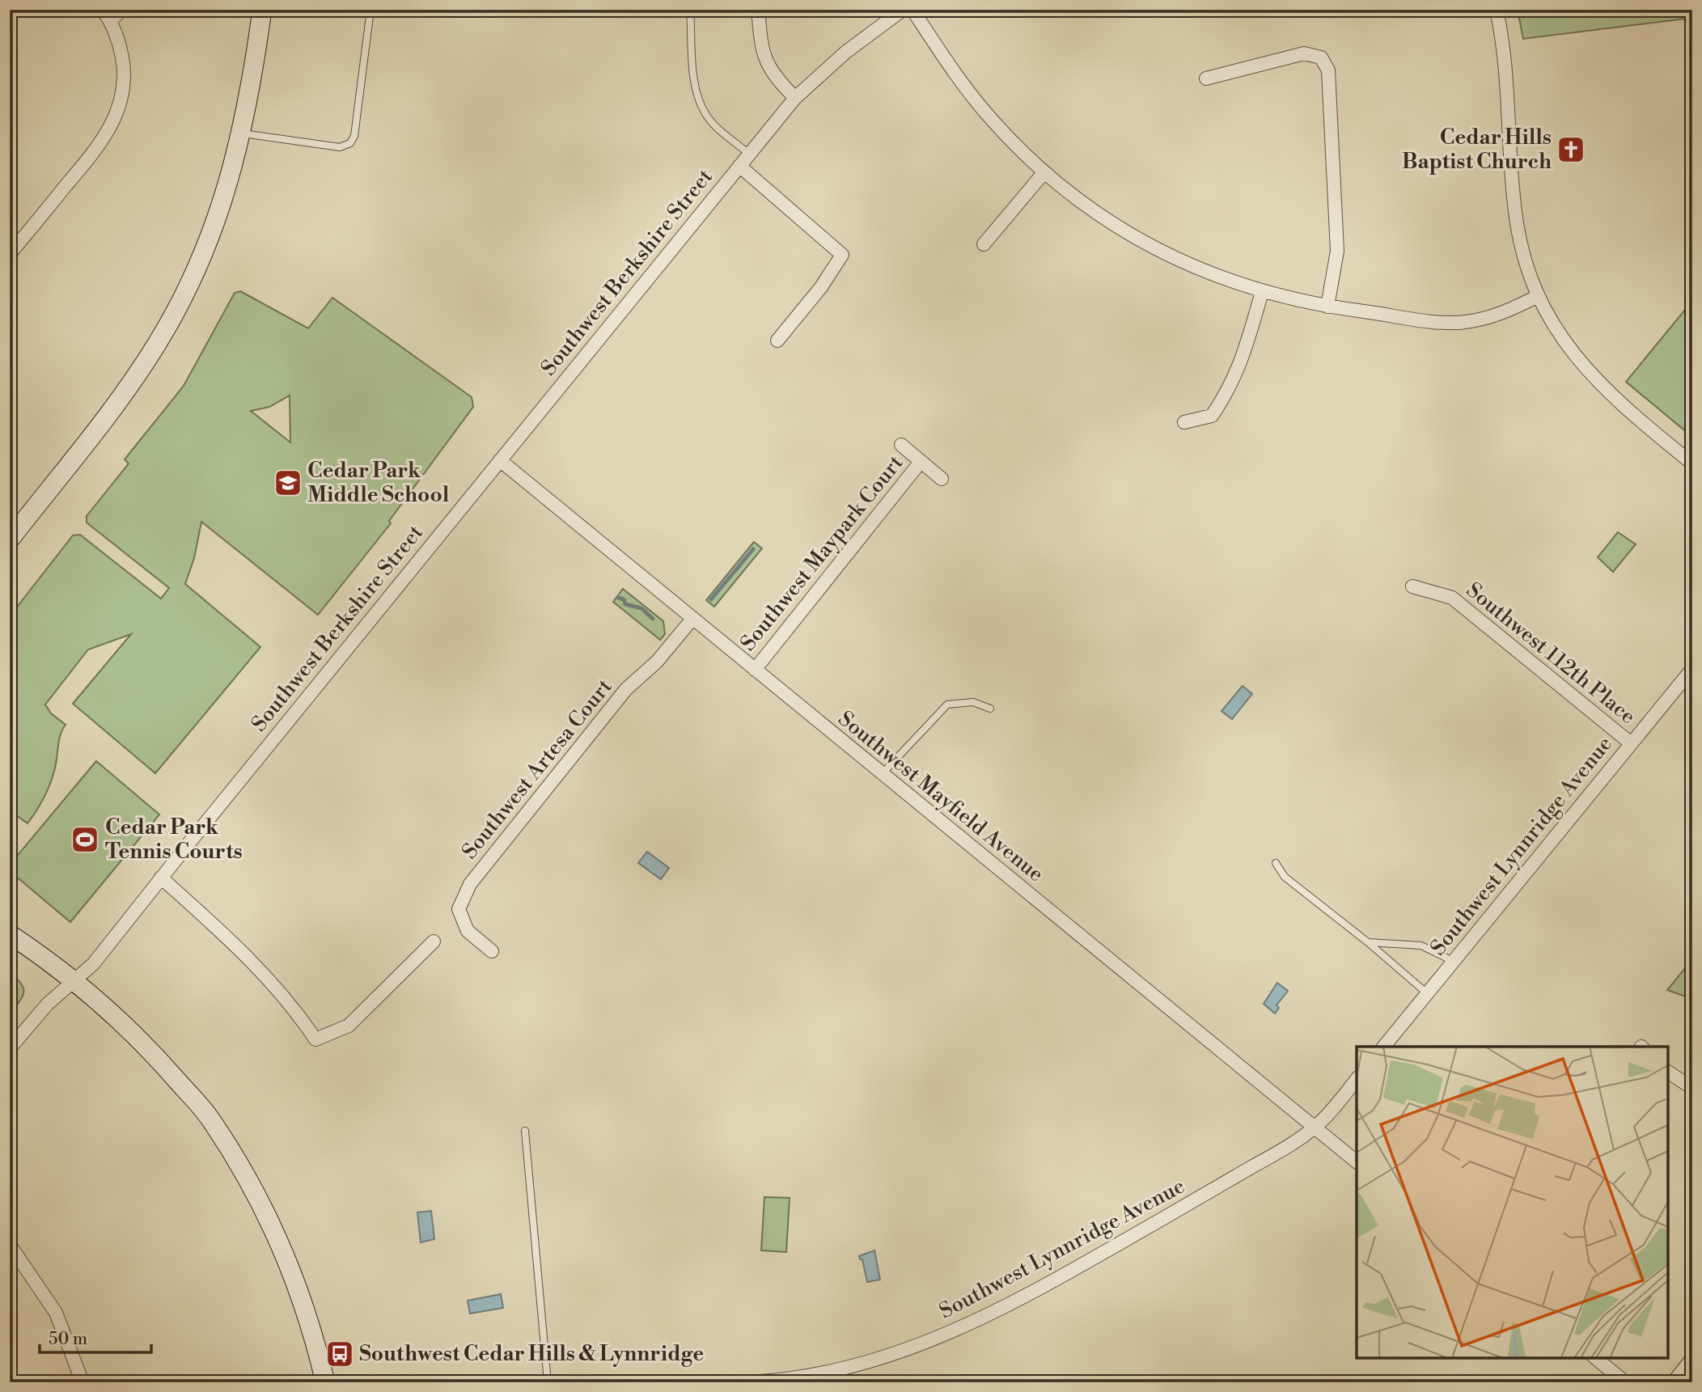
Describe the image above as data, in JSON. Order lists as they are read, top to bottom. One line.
{"streets":{"street":["Southwest Berkshire Street","Southwest Maypark Court","Southwest 112th Place","Southwest Artesa Court","Southwest Mayfield Avenue","Southwest Lynnridge Avenue"]},"crossings":[["Southwest Berkshire Street","Southwest Mayfield Avenue"],["Southwest Maypark Court","Southwest Mayfield Avenue"],["Southwest 112th Place","Southwest Lynnridge Avenue"],["Southwest Artesa Court","Southwest Mayfield Avenue"],["Southwest Mayfield Avenue","Southwest Lynnridge Avenue"]],"places":{"church":["Cedar Hills Baptist Church"],"school or university":["Cedar Park Middle School"],"sports":["Cedar Park Tennis Courts"],"bus stop":["Southwest Cedar Hills & Lynnridge"]},"scale_bar":"50 m"}
